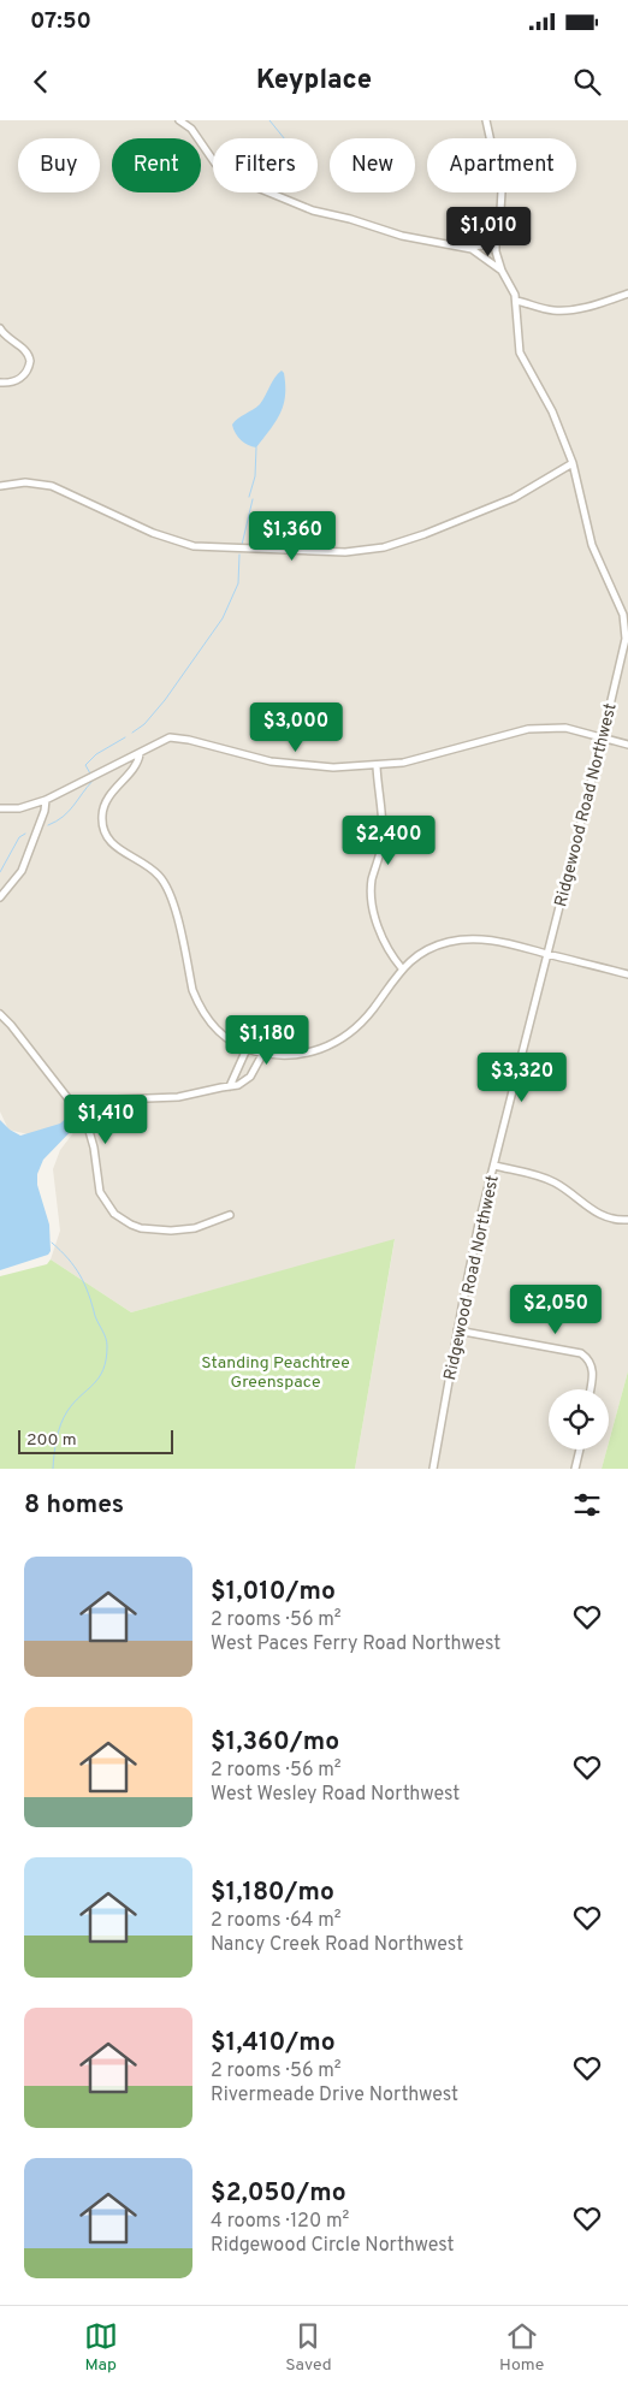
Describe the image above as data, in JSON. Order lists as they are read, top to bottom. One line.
{"streets":{"street":["Ridgewood Road Northwest"]},"parks":["Standing Peachtree Greenspace"],"scale_bar":"200 m","page":{"status":"07:50","header":"Keyplace","chip":["Buy","Rent","Filters","New","Apartment"],"price":["$1,010","$1,360","$3,000","$2,400","$1,180","$3,320","$1,410","$2,050"],"scale":"200 m","heading":"8 homes","list":[{"name":"$1,010/mo","note":"2 rooms · 56 m² · West Paces Ferry Road Northwest"},{"name":"$1,360/mo","note":"2 rooms · 56 m² · West Wesley Road Northwest"},{"name":"$1,180/mo","note":"2 rooms · 64 m² · Nancy Creek Road Northwest"},{"name":"$1,410/mo","note":"2 rooms · 56 m² · Rivermeade Drive Northwest"},{"name":"$2,050/mo","note":"4 rooms · 120 m² · Ridgewood Circle Northwest"}],"tabs":["Map","Saved","Home"]}}
